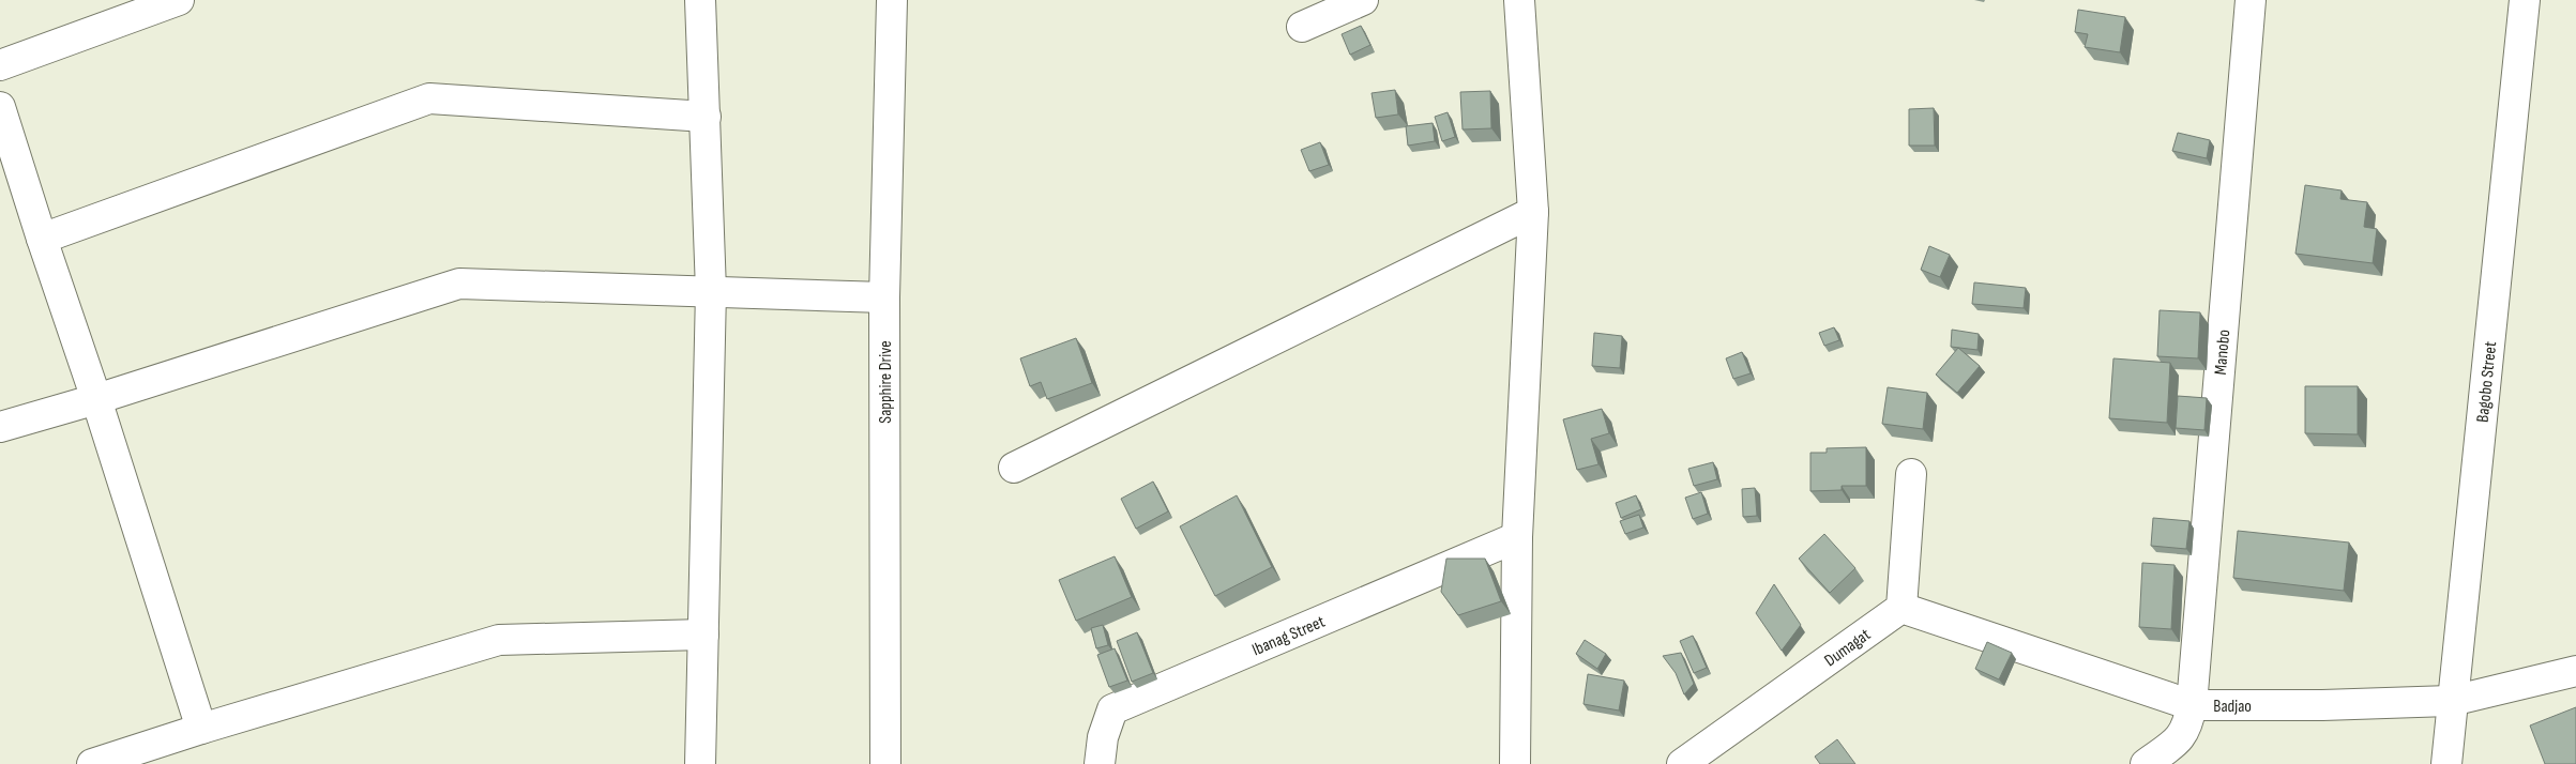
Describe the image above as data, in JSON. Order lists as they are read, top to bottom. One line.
{"streets":{"street":["Manobo","Sapphire Drive","Bagobo Street","Ibanag Street","Dumagat","Badjao"]},"crossings":[["Manobo","Badjao"],["Bagobo Street","Badjao"],["Dumagat","Badjao"]]}
